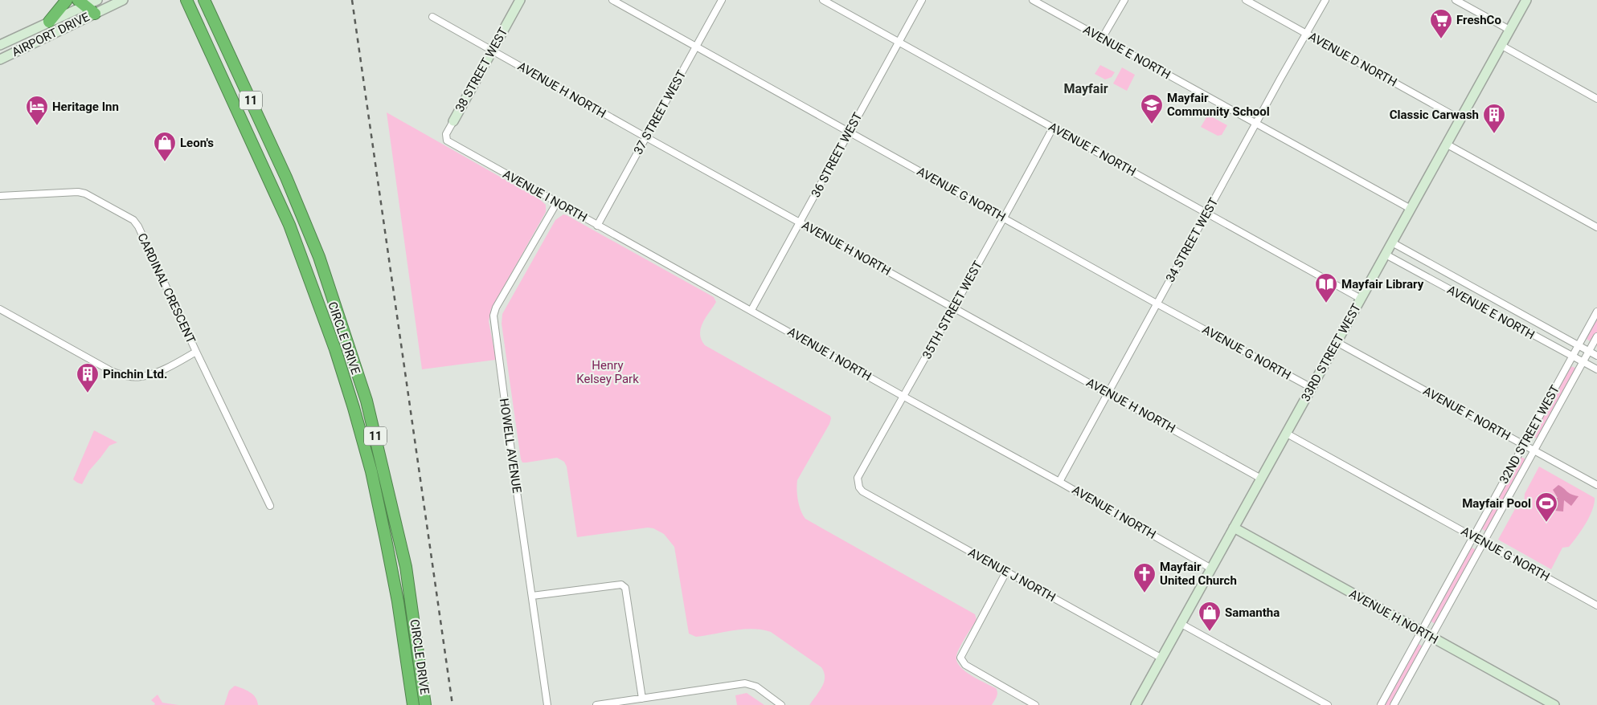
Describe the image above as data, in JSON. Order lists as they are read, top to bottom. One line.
{"streets":{"highway":["11","CIRCLE DRIVE"],"main road":["AIRPORT DRIVE","38 STREET WEST","AVENUE H NORTH","33RD STREET WEST"],"street":["AVENUE E NORTH","AVENUE D NORTH","37 STREET WEST","AVENUE F NORTH","36 STREET WEST","AVENUE G NORTH","AVENUE I NORTH","34 STREET WEST","CARDINAL CRESCENT","35TH STREET WEST","32ND STREET WEST","HOWELL AVENUE","AVENUE J NORTH"]},"crossings":[["AVENUE E NORTH","34 STREET WEST"],["AVENUE E NORTH","33RD STREET WEST"],["AVENUE E NORTH","32ND STREET WEST"],["AVENUE D NORTH","34 STREET WEST"],["AVENUE D NORTH","33RD STREET WEST"],["38 STREET WEST","AVENUE H NORTH"],["38 STREET WEST","AVENUE I NORTH"],["AVENUE H NORTH","37 STREET WEST"],["AVENUE H NORTH","36 STREET WEST"],["AVENUE H NORTH","34 STREET WEST"],["AVENUE H NORTH","35TH STREET WEST"],["AVENUE H NORTH","33RD STREET WEST"],["AVENUE H NORTH","32ND STREET WEST"],["37 STREET WEST","AVENUE G NORTH"],["37 STREET WEST","AVENUE I NORTH"],["AVENUE F NORTH","36 STREET WEST"],["AVENUE F NORTH","34 STREET WEST"],["AVENUE F NORTH","35TH STREET WEST"],["AVENUE F NORTH","33RD STREET WEST"],["AVENUE F NORTH","32ND STREET WEST"],["36 STREET WEST","AVENUE G NORTH"],["36 STREET WEST","AVENUE I NORTH"],["AVENUE G NORTH","34 STREET WEST"],["AVENUE G NORTH","35TH STREET WEST"],["AVENUE G NORTH","33RD STREET WEST"],["AVENUE G NORTH","32ND STREET WEST"],["AVENUE I NORTH","34 STREET WEST"],["AVENUE I NORTH","35TH STREET WEST"],["AVENUE I NORTH","33RD STREET WEST"],["AVENUE I NORTH","HOWELL AVENUE"],["35TH STREET WEST","AVENUE J NORTH"],["33RD STREET WEST","AVENUE J NORTH"]],"districts":["Mayfair"],"parks":["Henry Kelsey Park"],"places":{"supermarket":["FreshCo"],"school or university":["Mayfair Community School"],"hotel":["Heritage Inn"],"building":["Classic Carwash","Pinchin Ltd."],"shop":["Leon's","Samantha"],"library":["Mayfair Library"],"sports":["Mayfair Pool"],"church":["Mayfair United Church"]}}
